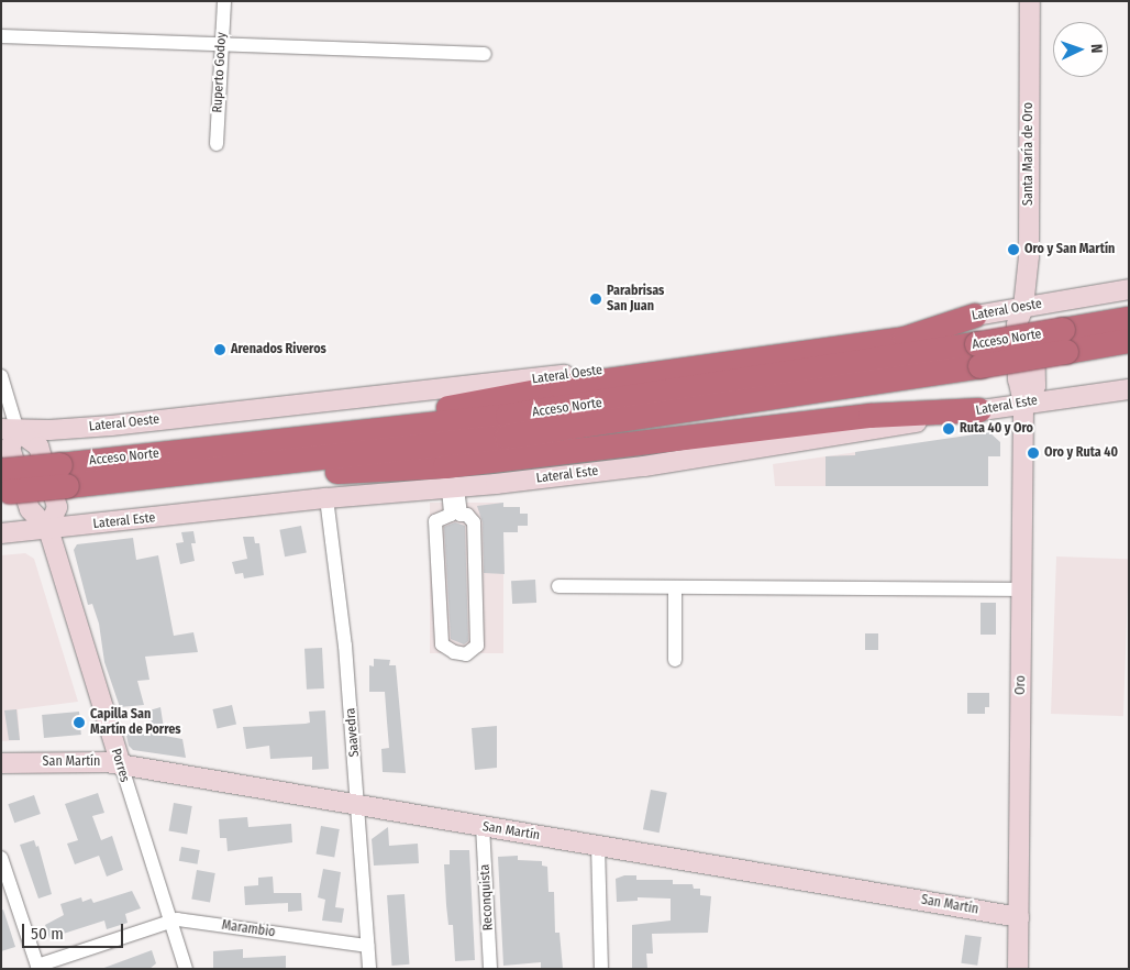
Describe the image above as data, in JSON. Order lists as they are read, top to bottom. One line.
{"streets":{"highway":["Acceso Norte"],"street":["Ruperto Godoy","Santa María de Oro","Lateral Oeste","Lateral Este","Oro","Saavedra","San Martín","Porres","Reconquista","Marambio"]},"crossings":[["Santa María de Oro","Lateral Oeste"],["Santa María de Oro","Oro"],["Lateral Oeste","Oro"],["Lateral Oeste","Porres"],["Lateral Este","Oro"],["Lateral Este","Saavedra"],["Lateral Este","Porres"],["Oro","San Martín"],["Saavedra","San Martín"],["Saavedra","Marambio"],["San Martín","Porres"],["San Martín","Reconquista"],["Porres","Marambio"]],"places":["Oro y San Martín","Parabrisas San Juan","Arenados Riveros","Ruta 40 y Oro","Oro y Ruta 40","Capilla San Martín de Porres"],"scale_bar":"50 m","north":"right"}
